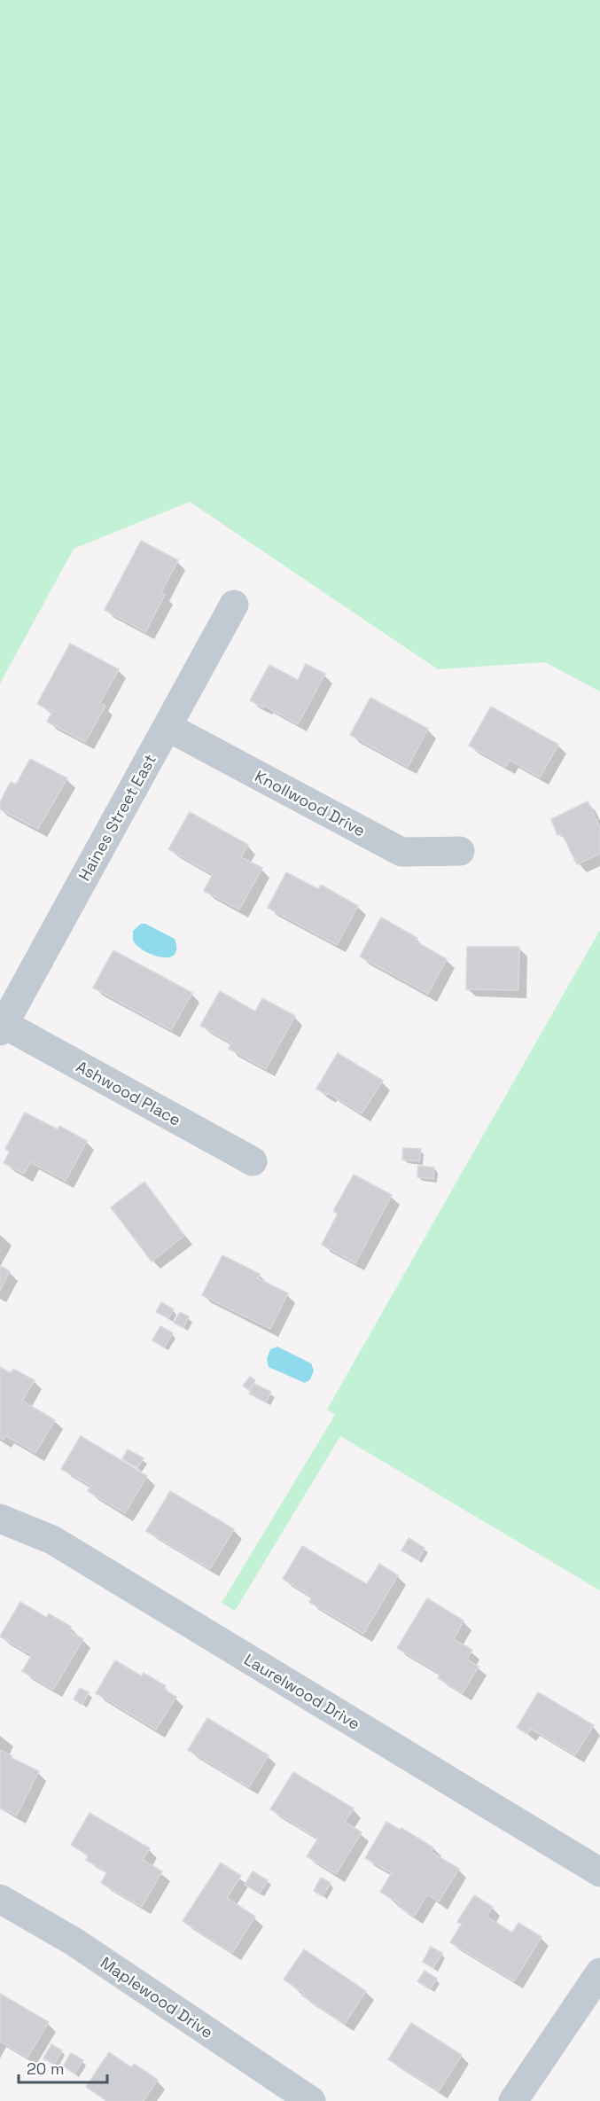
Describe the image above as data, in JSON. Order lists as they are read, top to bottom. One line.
{"streets":{"street":["Knollwood Drive","Haines Street East","Ashwood Place","Laurelwood Drive","Maplewood Drive"]},"crossings":[["Knollwood Drive","Haines Street East"],["Haines Street East","Ashwood Place"]],"scale_bar":"20 m"}
